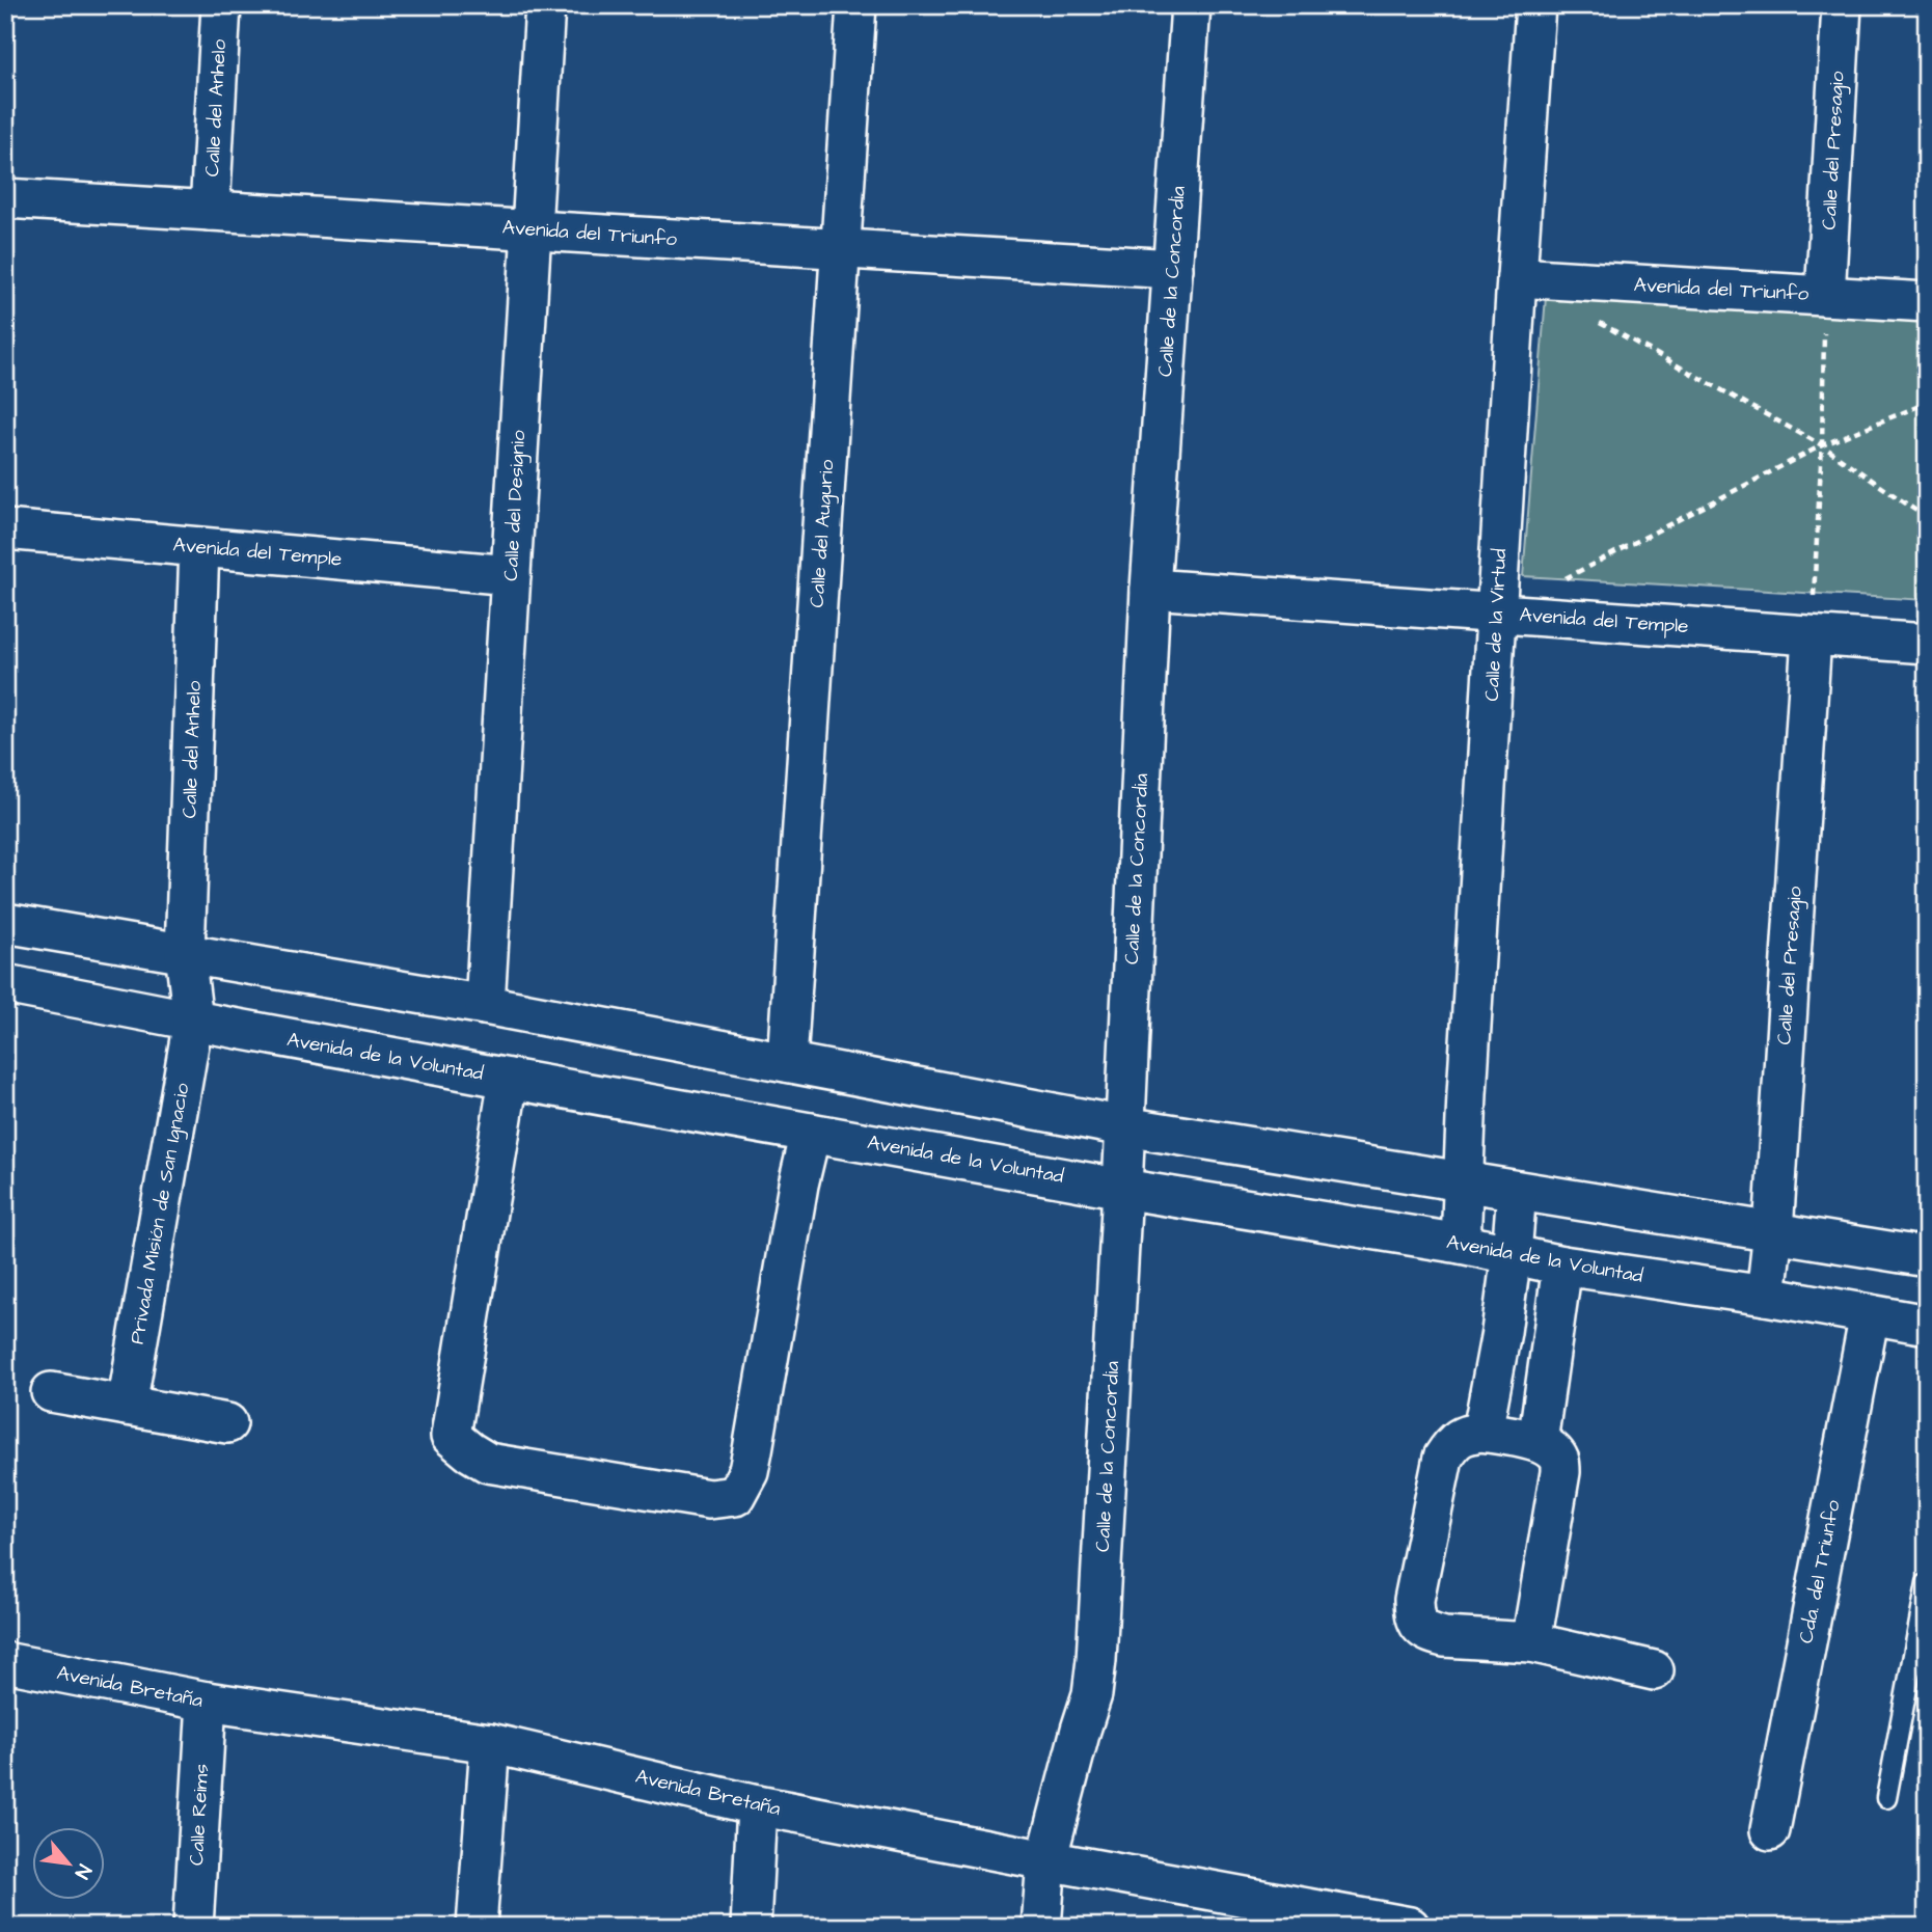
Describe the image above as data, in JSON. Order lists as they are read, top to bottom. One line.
{"streets":{"street":["Calle del Anhelo","Calle del Presagio","Avenida del Triunfo","Calle de la Concordia","Calle del Designio","Calle del Augurio","Avenida del Temple","Calle de la Virtud","Avenida de la Voluntad","Privada Misión de San Ignacio","Cda. del Triunfo","Avenida Bretaña","Calle Reims"]},"crossings":[["Calle del Anhelo","Avenida del Triunfo"],["Calle del Anhelo","Avenida del Temple"],["Calle del Anhelo","Avenida de la Voluntad"],["Calle del Anhelo","Privada Misión de San Ignacio"],["Calle del Presagio","Avenida del Triunfo"],["Calle del Presagio","Avenida del Temple"],["Calle del Presagio","Avenida de la Voluntad"],["Avenida del Triunfo","Calle de la Concordia"],["Avenida del Triunfo","Calle del Designio"],["Avenida del Triunfo","Calle del Augurio"],["Avenida del Triunfo","Calle de la Virtud"],["Calle de la Concordia","Avenida del Temple"],["Calle de la Concordia","Avenida de la Voluntad"],["Calle de la Concordia","Avenida Bretaña"],["Calle del Designio","Avenida del Temple"],["Avenida del Temple","Calle de la Virtud"],["Calle de la Virtud","Avenida de la Voluntad"],["Avenida de la Voluntad","Privada Misión de San Ignacio"],["Avenida de la Voluntad","Cda. del Triunfo"],["Avenida Bretaña","Calle Reims"]],"north":"bottom right"}
